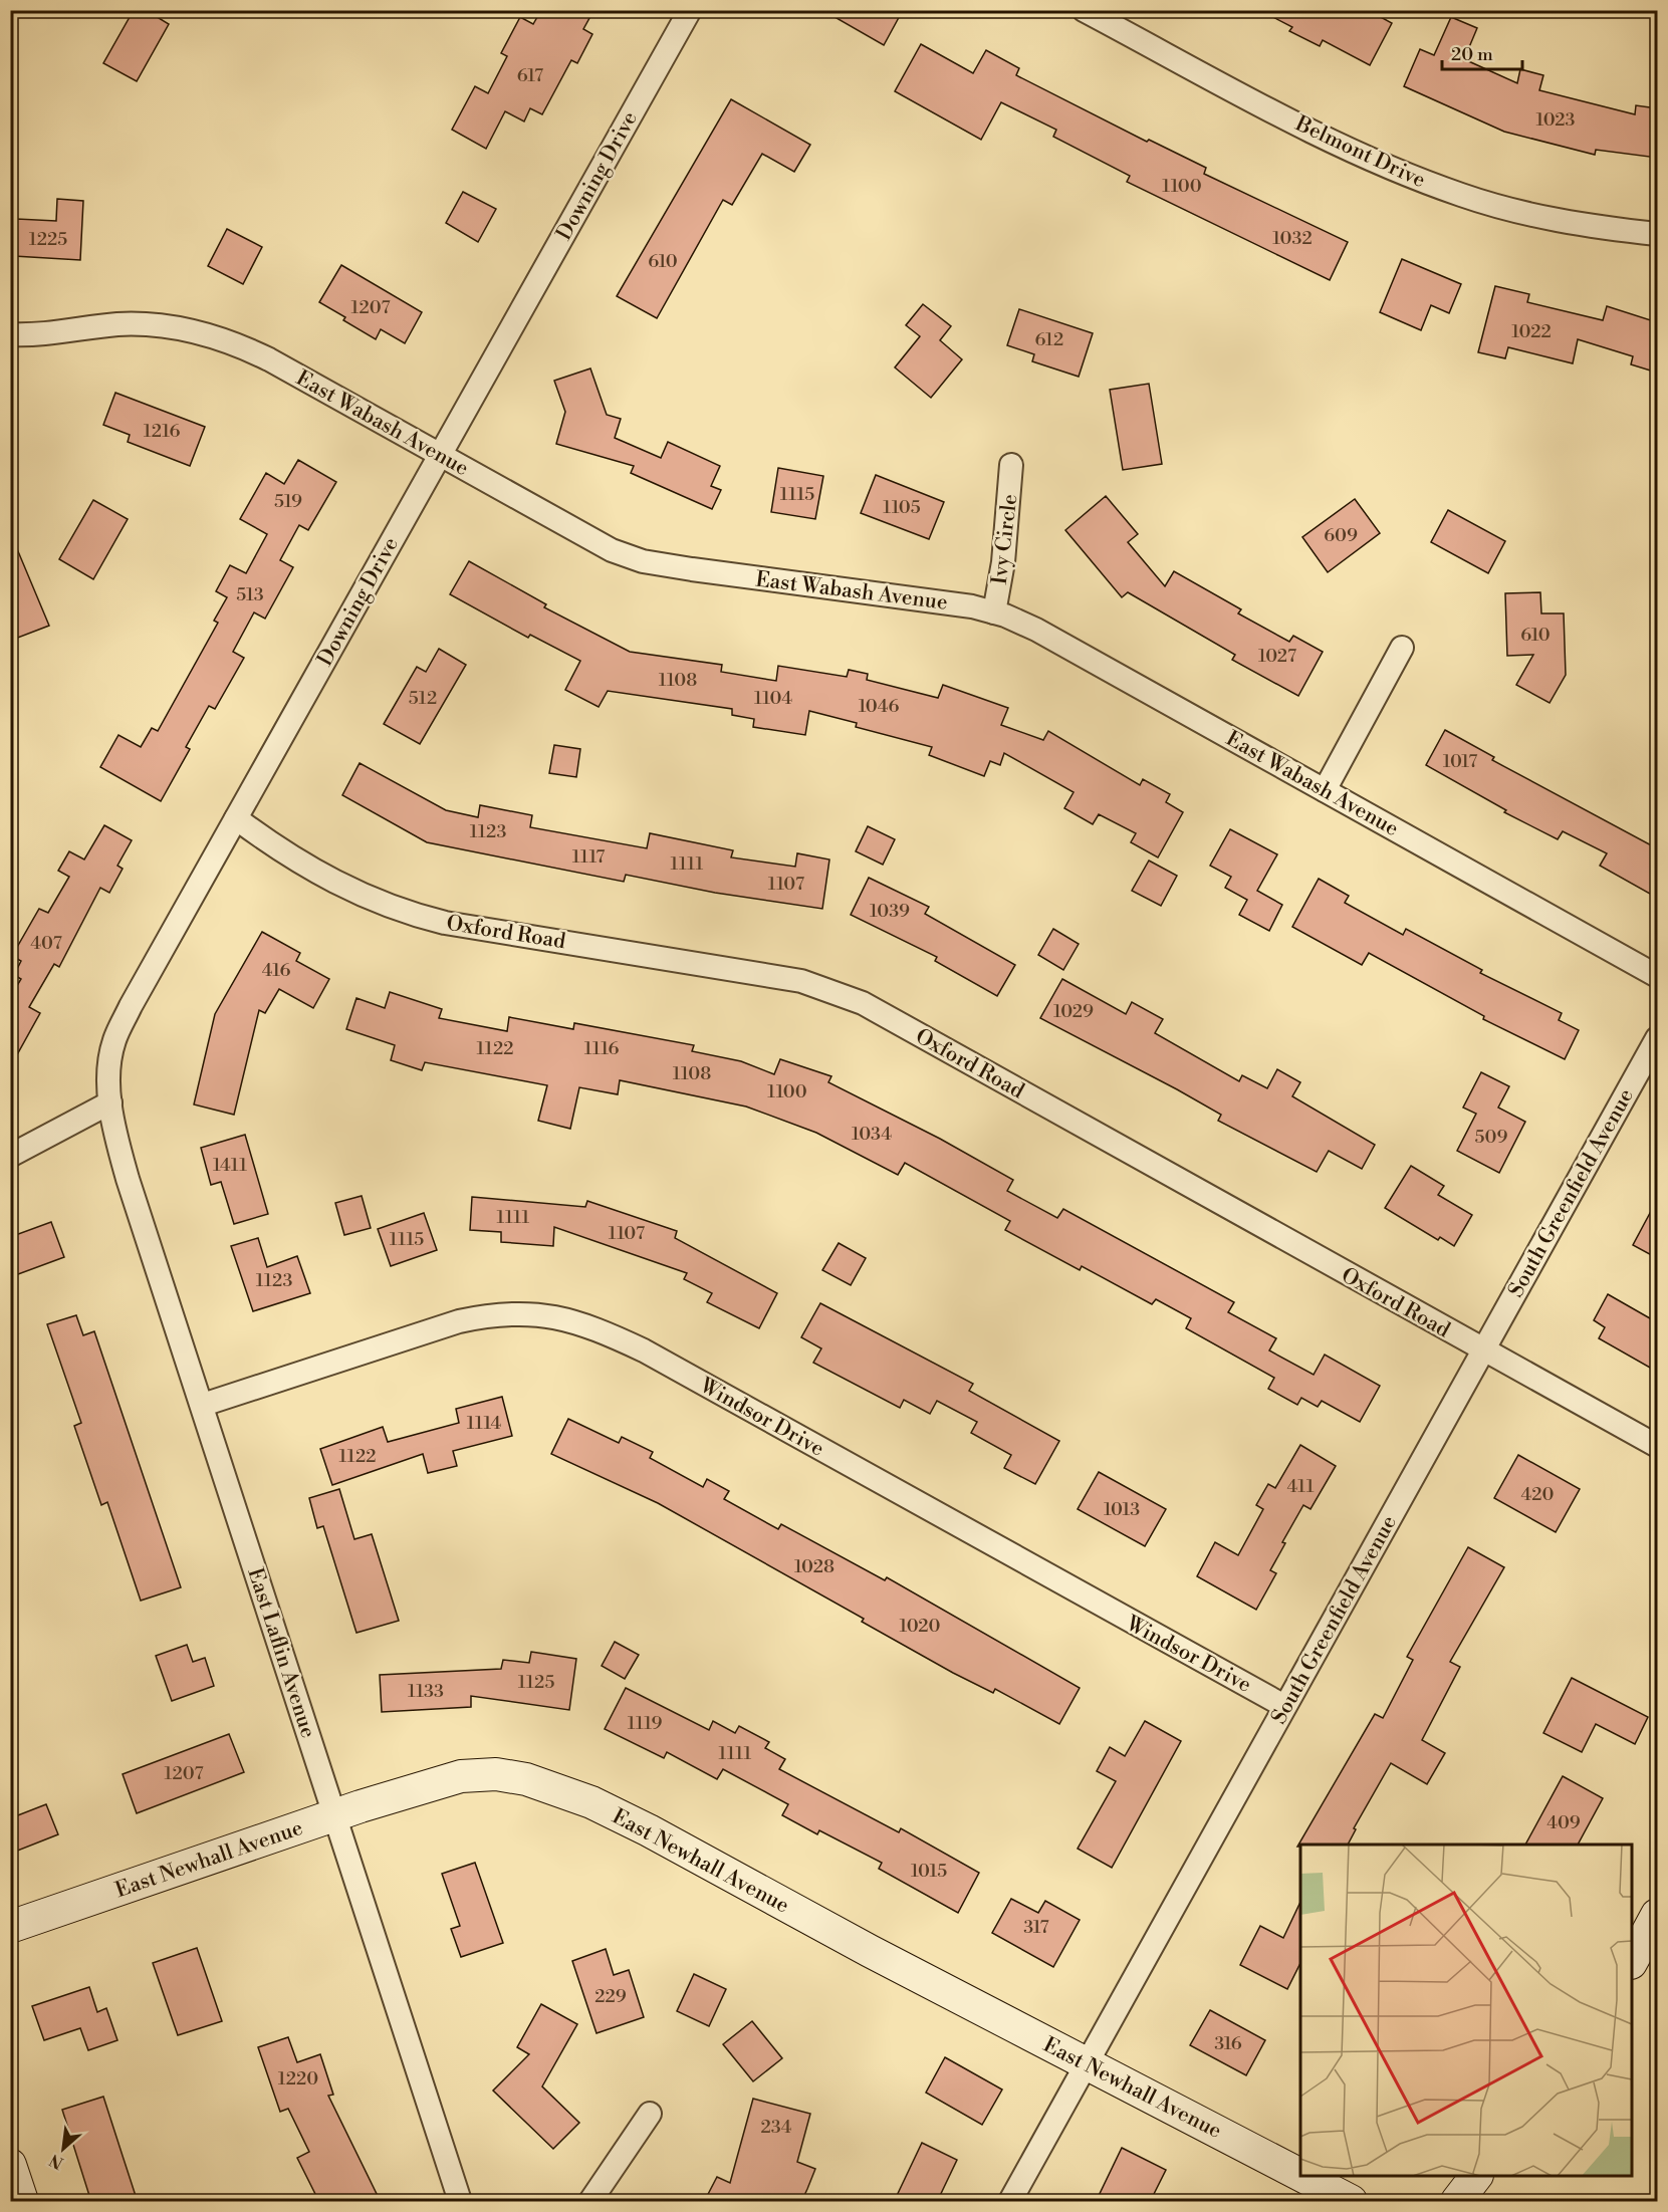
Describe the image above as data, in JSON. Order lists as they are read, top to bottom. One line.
{"streets":{"street":["Belmont Drive","Downing Drive","East Wabash Avenue","Ivy Circle","Oxford Road","South Greenfield Avenue","Windsor Drive","East Laflin Avenue","East Newhall Avenue"]},"crossings":[["Downing Drive","East Wabash Avenue"],["Downing Drive","Oxford Road"],["Downing Drive","East Laflin Avenue"],["East Wabash Avenue","Ivy Circle"],["Oxford Road","South Greenfield Avenue"],["South Greenfield Avenue","Windsor Drive"],["South Greenfield Avenue","East Newhall Avenue"],["Windsor Drive","East Laflin Avenue"],["East Laflin Avenue","East Newhall Avenue"]],"house_numbers":["617","1023","1100","1032","1225","610","1207","1022","612","1216","1115","519","1105","609","513","610","1027","1108","512","1104","1046","1017","1123","1117","1111","1107","1039","407","416","1029","1122","1116","1108","1100","1034","509","1411","1111","1107","1115","1123","1114","1122","411","420","1013","1028","1020","1125","1133","1119","1111","1207","409","1015","317","229","316","1220","234"],"scale_bar":"20 m","north":"bottom left"}
